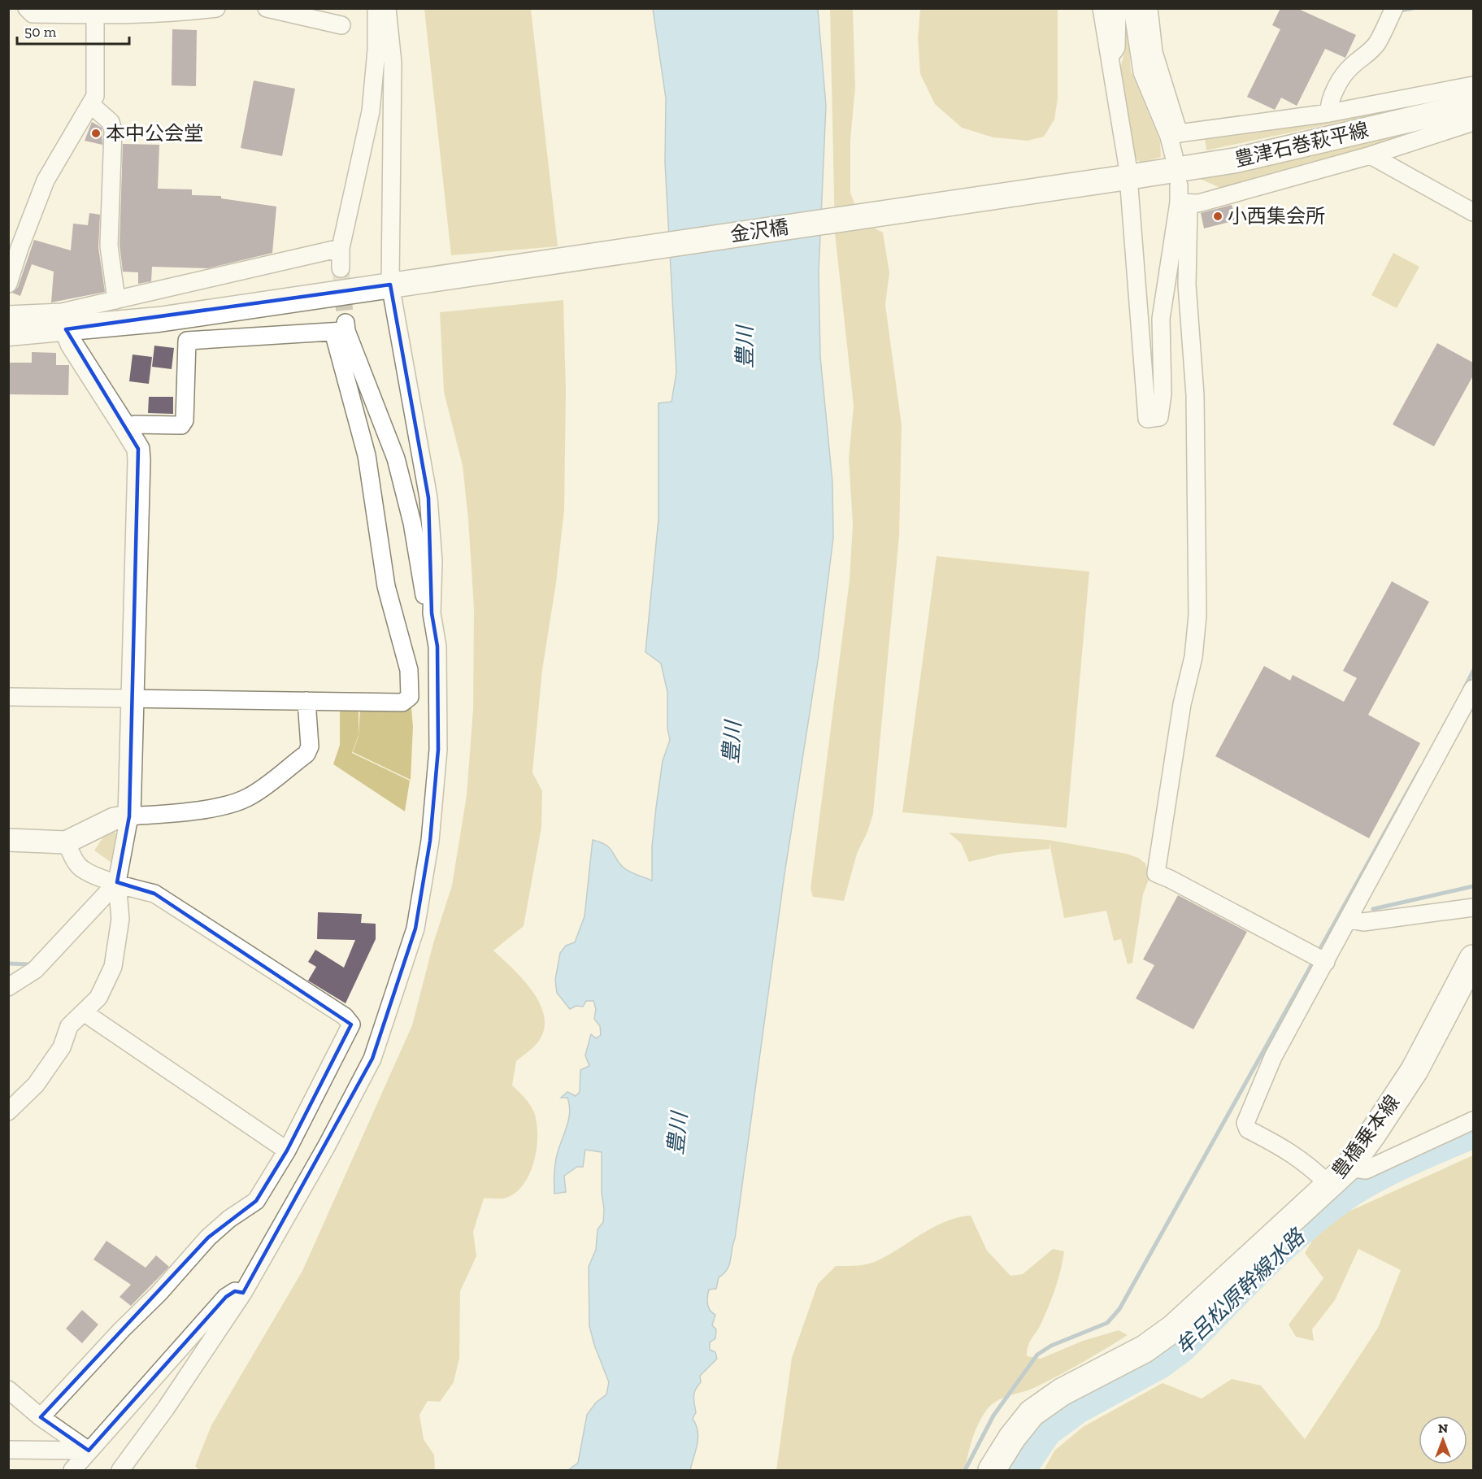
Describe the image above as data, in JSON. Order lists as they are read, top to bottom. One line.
{"streets":{"main road":["豊津石巻萩平線","金沢橋","豊橋乗本線"]},"crossings":[["豊津石巻萩平線","金沢橋"]],"water":["豊川","牟呂松原幹線水路"],"places":["本中公会堂","小西集会所"],"scale_bar":"50 m","north":"top"}
